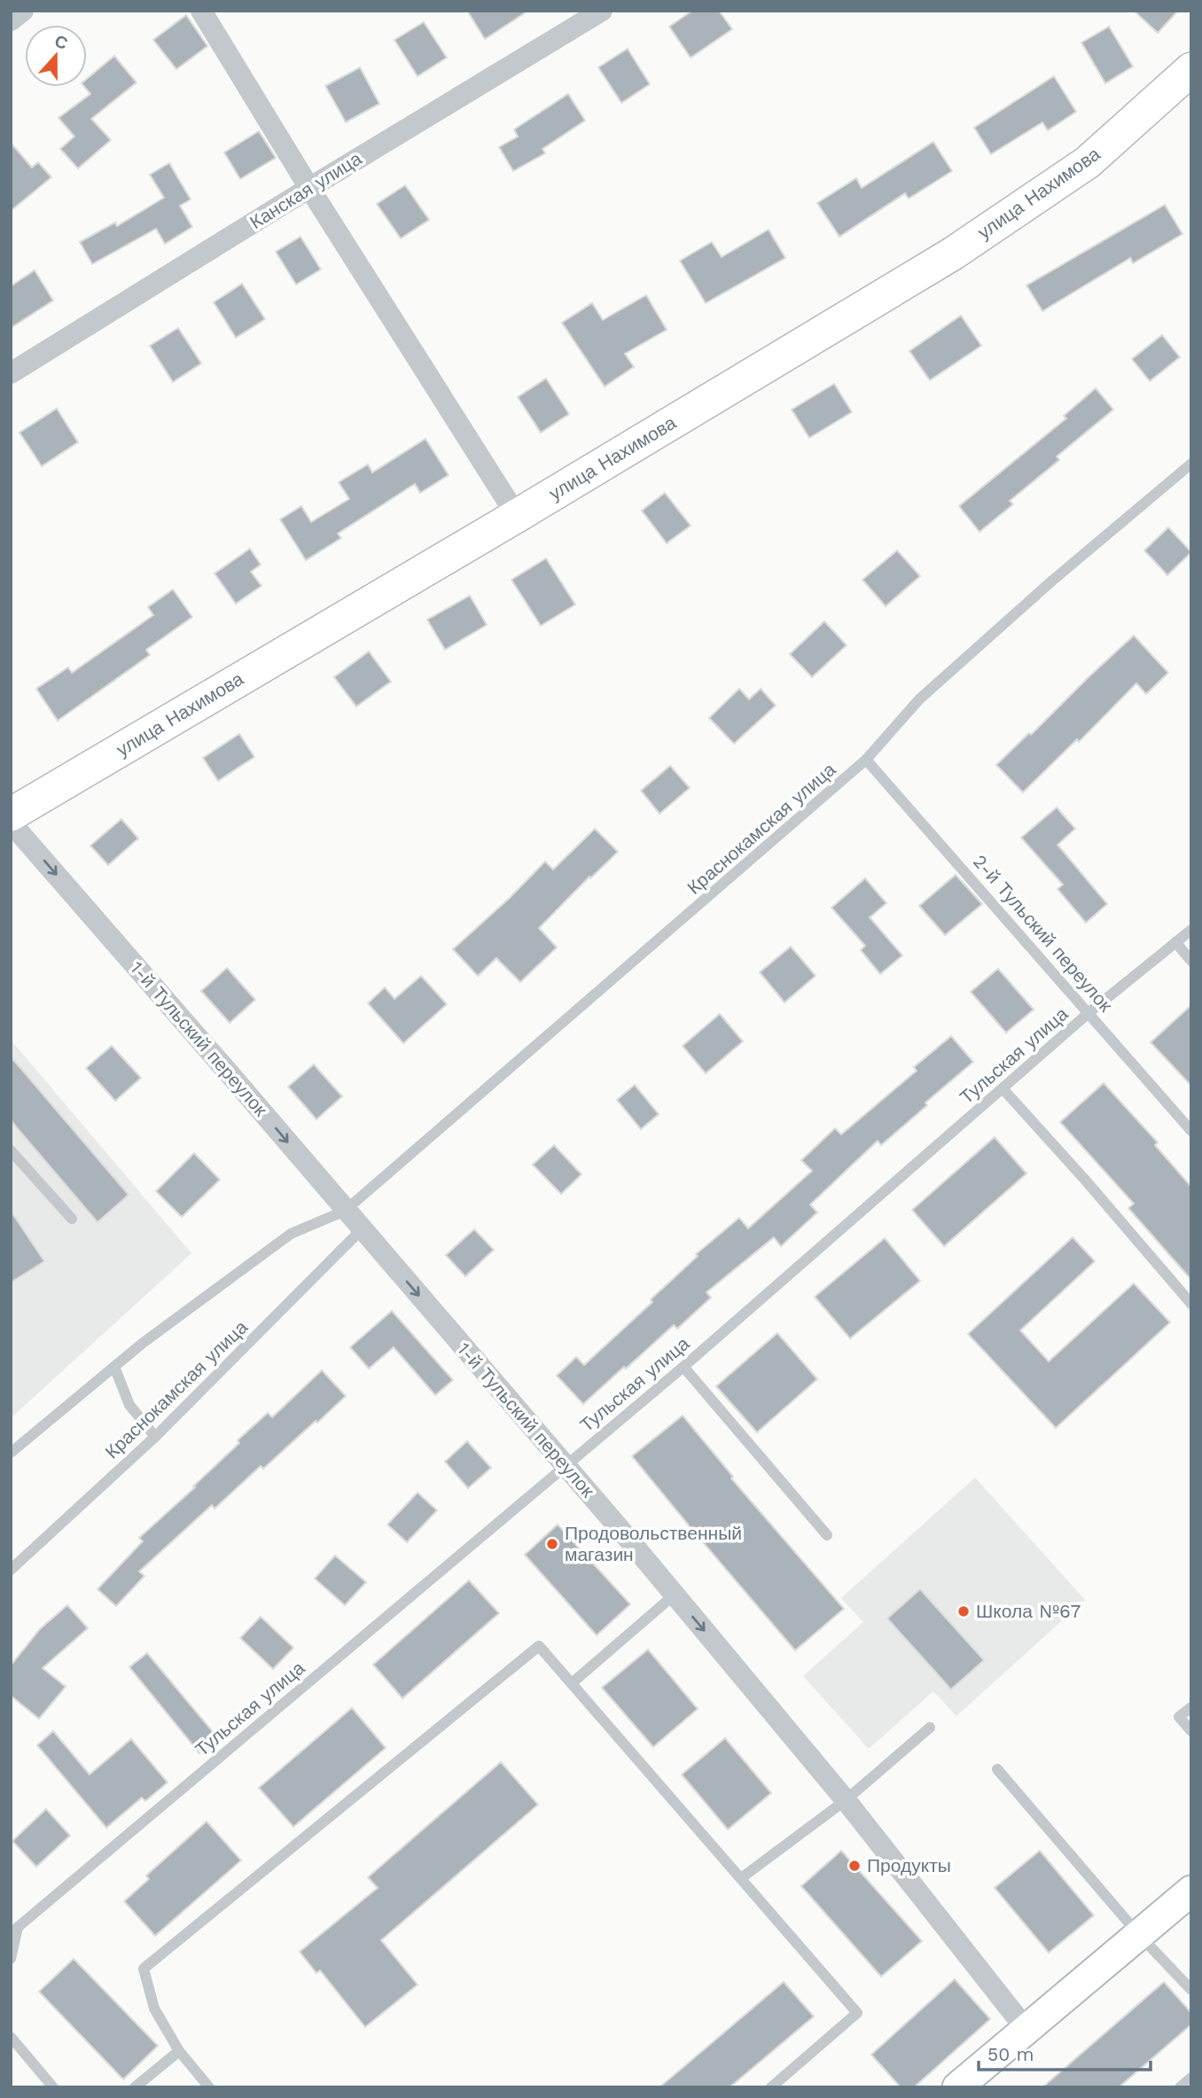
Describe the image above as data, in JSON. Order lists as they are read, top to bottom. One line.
{"streets":{"main road":["улица Нахимова"],"street":["Канская улица","1-й Тульский переулок"],"lane":["Краснокамская улица","2-й Тульский переулок","Тульская улица"]},"crossings":[["Краснокамская улица","2-й Тульский переулок"],["Краснокамская улица","1-й Тульский переулок"],["2-й Тульский переулок","Тульская улица"],["1-й Тульский переулок","Тульская улица"]],"one_way":["1-й Тульский переулок"],"places":["Продовольственный магазин","Школа №67","Продукты"],"scale_bar":"50 m","north":"top"}
